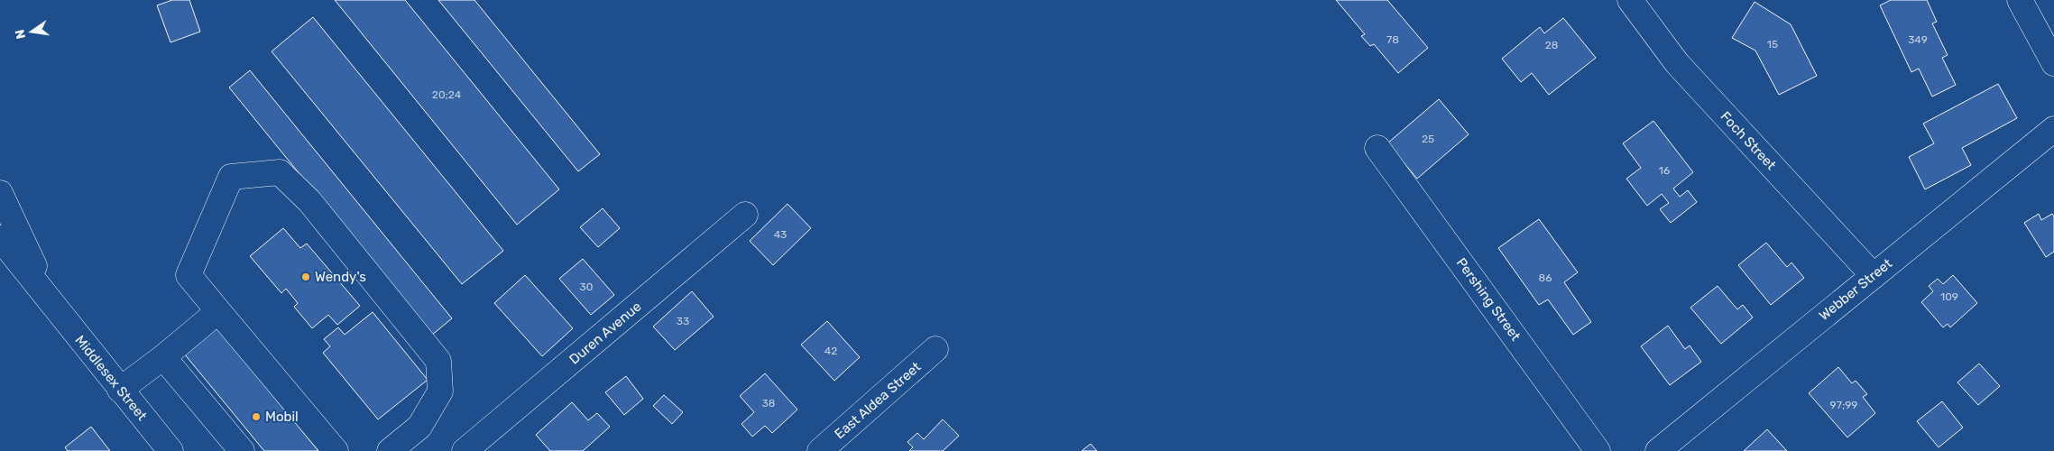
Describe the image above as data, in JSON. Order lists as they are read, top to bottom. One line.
{"streets":{"street":["Foch Street","Webber Street","Pershing Street","Duren Avenue","Middlesex Street","East Aldea Street"]},"crossings":[["Foch Street","Webber Street"]],"places":["Wendy's","Mobil"],"house_numbers":["78","349","15","28","20;24","25","16","43","86","30","109","33","42","38","97;99"],"north":"left"}
